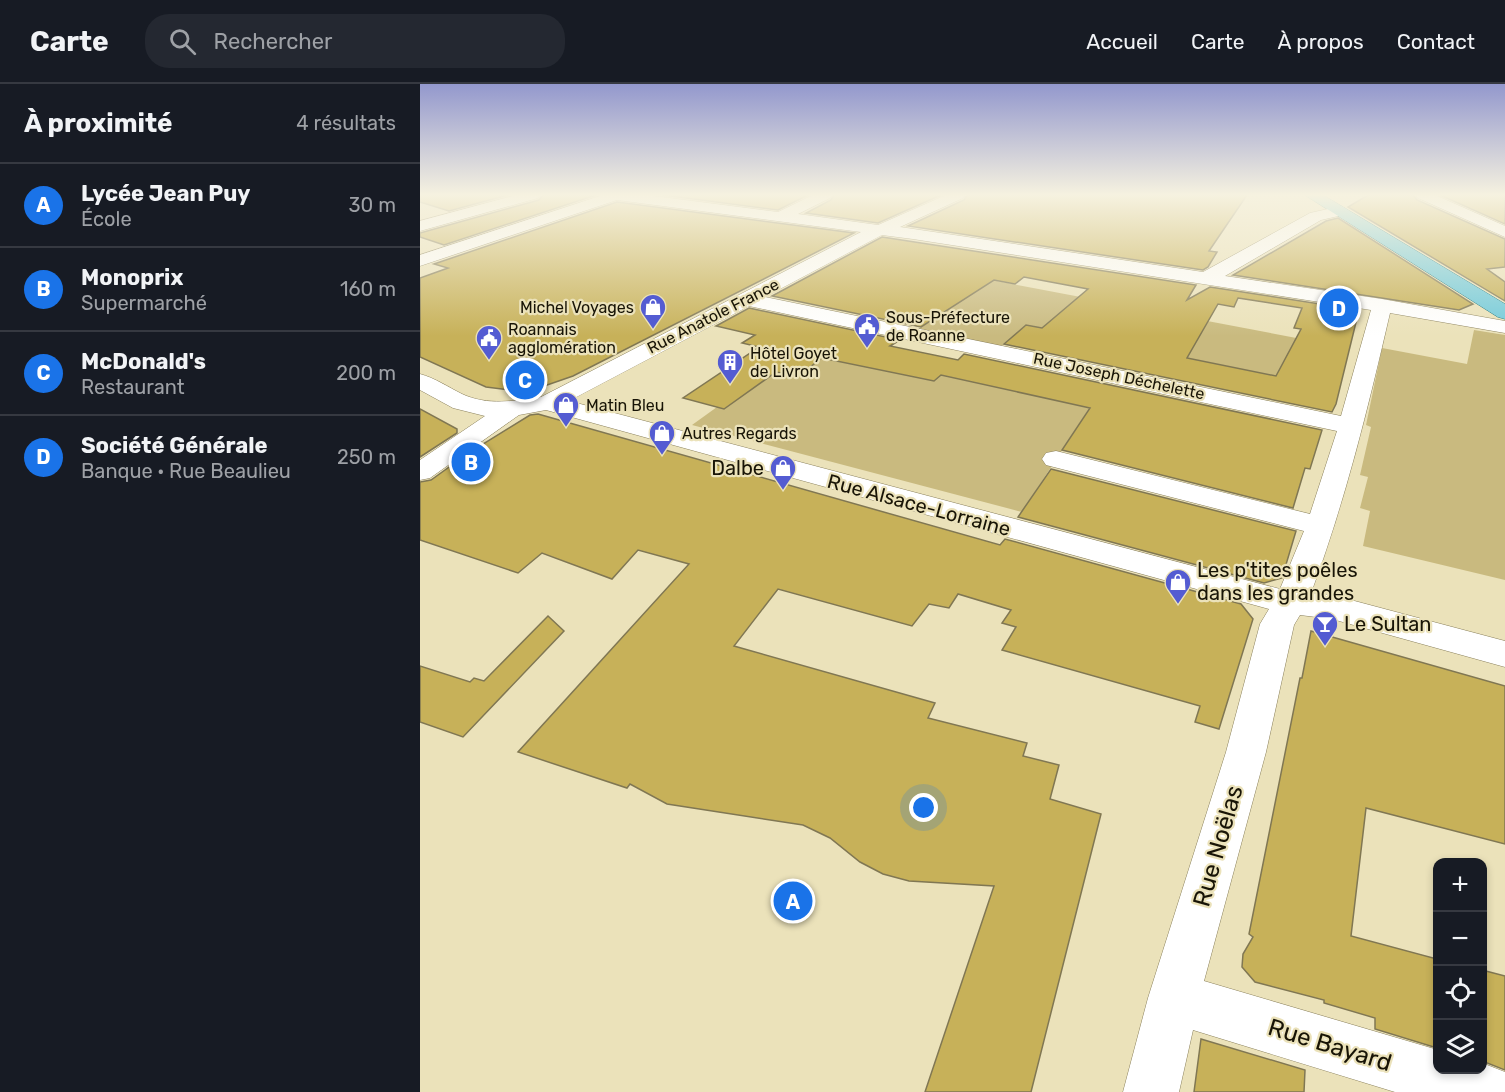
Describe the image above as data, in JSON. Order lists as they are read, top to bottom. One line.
{"streets":{"street":["Rue Anatole France","Rue Joseph Déchelette","Rue Alsace-Lorraine","Rue Noëlas","Rue Bayard"]},"crossings":[["Rue Anatole France","Rue Joseph Déchelette"],["Rue Anatole France","Rue Alsace-Lorraine"],["Rue Joseph Déchelette","Rue Noëlas"],["Rue Alsace-Lorraine","Rue Noëlas"],["Rue Noëlas","Rue Bayard"]],"places":{"shop":["Michel Voyages","Matin Bleu","Autres Regards","Dalbe","Les p'tites poêles dans les grandes"],"public building":["Sous-Préfecture de Roanne","Roannais agglomération"],"building":["Hôtel Goyet de Livron"],"bar":["Le Sultan"]},"page":{"header":"Carte","search":"Rechercher","nav":["Accueil","Carte","À propos","Contact"],"heading":["À proximité","4 résultats"],"list":[{"mark":"A","name":"Lycée Jean Puy","note":"École","value":"30 m"},{"mark":"B","name":"Monoprix","note":"Supermarché","value":"160 m"},{"mark":"C","name":"McDonald's","note":"Restaurant","value":"200 m"},{"mark":"D","name":"Société Générale","note":"Banque · Rue Beaulieu","value":"250 m"}],"pins":["D","C","B","A"],"map_buttons":["+","−"]}}
